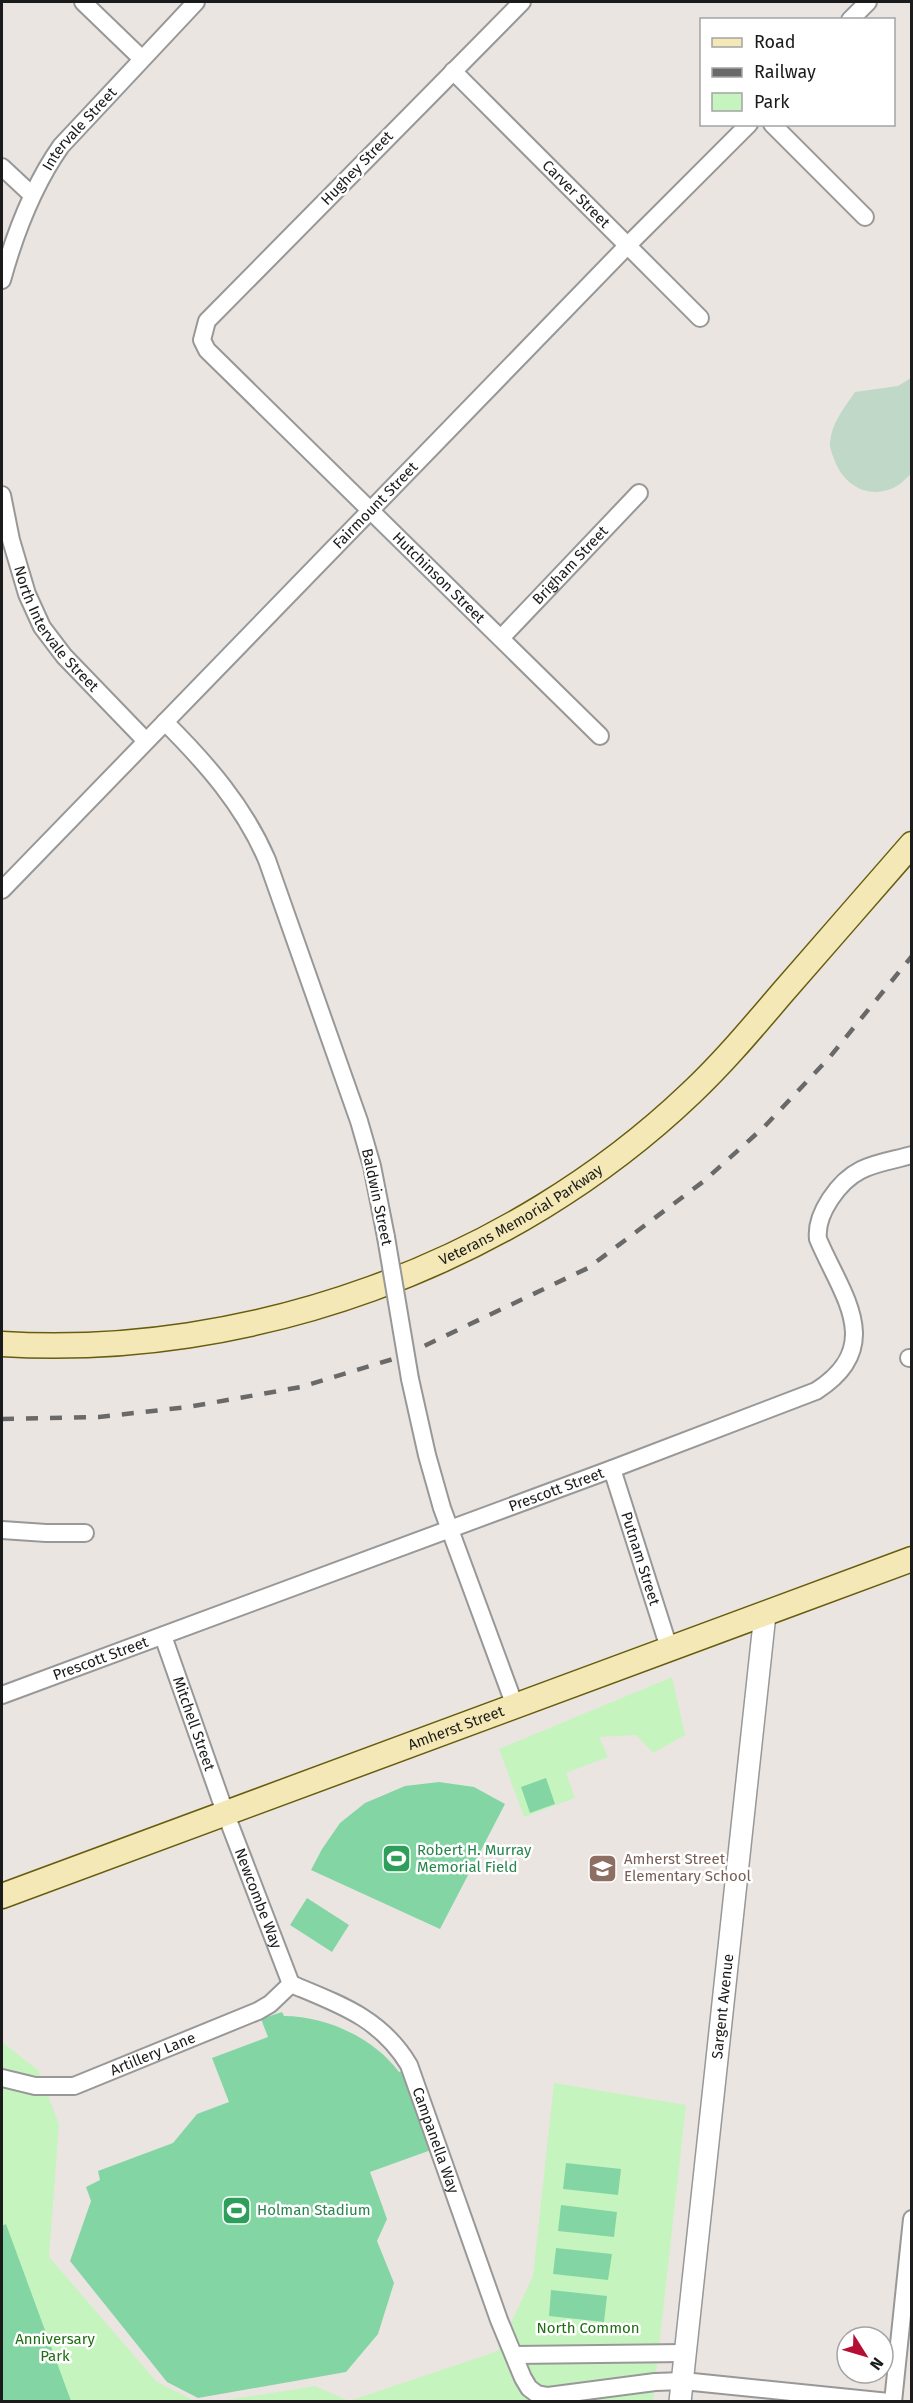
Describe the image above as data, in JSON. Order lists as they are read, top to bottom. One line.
{"streets":{"main road":["Veterans Memorial Parkway","Amherst Street"],"street":["Intervale Street","Hughey Street","Carver Street","Fairmount Street","Brigham Street","Hutchinson Street","North Intervale Street","Baldwin Street","Prescott Street","Putnam Street","Mitchell Street","Newcombe Way","Sargent Avenue","Artillery Lane","Campanella Way"]},"crossings":[["Hughey Street","Carver Street"],["Hughey Street","Hutchinson Street"],["Carver Street","Fairmount Street"],["Fairmount Street","Hutchinson Street"],["Fairmount Street","North Intervale Street"],["Fairmount Street","Baldwin Street"],["Brigham Street","Hutchinson Street"],["Baldwin Street","Prescott Street"],["Baldwin Street","Amherst Street"],["Prescott Street","Putnam Street"],["Prescott Street","Mitchell Street"],["Putnam Street","Amherst Street"],["Mitchell Street","Amherst Street"],["Mitchell Street","Newcombe Way"],["Amherst Street","Newcombe Way"],["Amherst Street","Sargent Avenue"],["Newcombe Way","Artillery Lane"],["Newcombe Way","Campanella Way"],["Sargent Avenue","Campanella Way"],["Artillery Lane","Campanella Way"]],"parks":["North Common","Anniversary Park"],"places":{"sports":["Robert H. Murray Memorial Field","Holman Stadium"],"school or university":["Amherst Street Elementary School"]},"legend":["Road","Railway","Park"],"north":"bottom right"}
